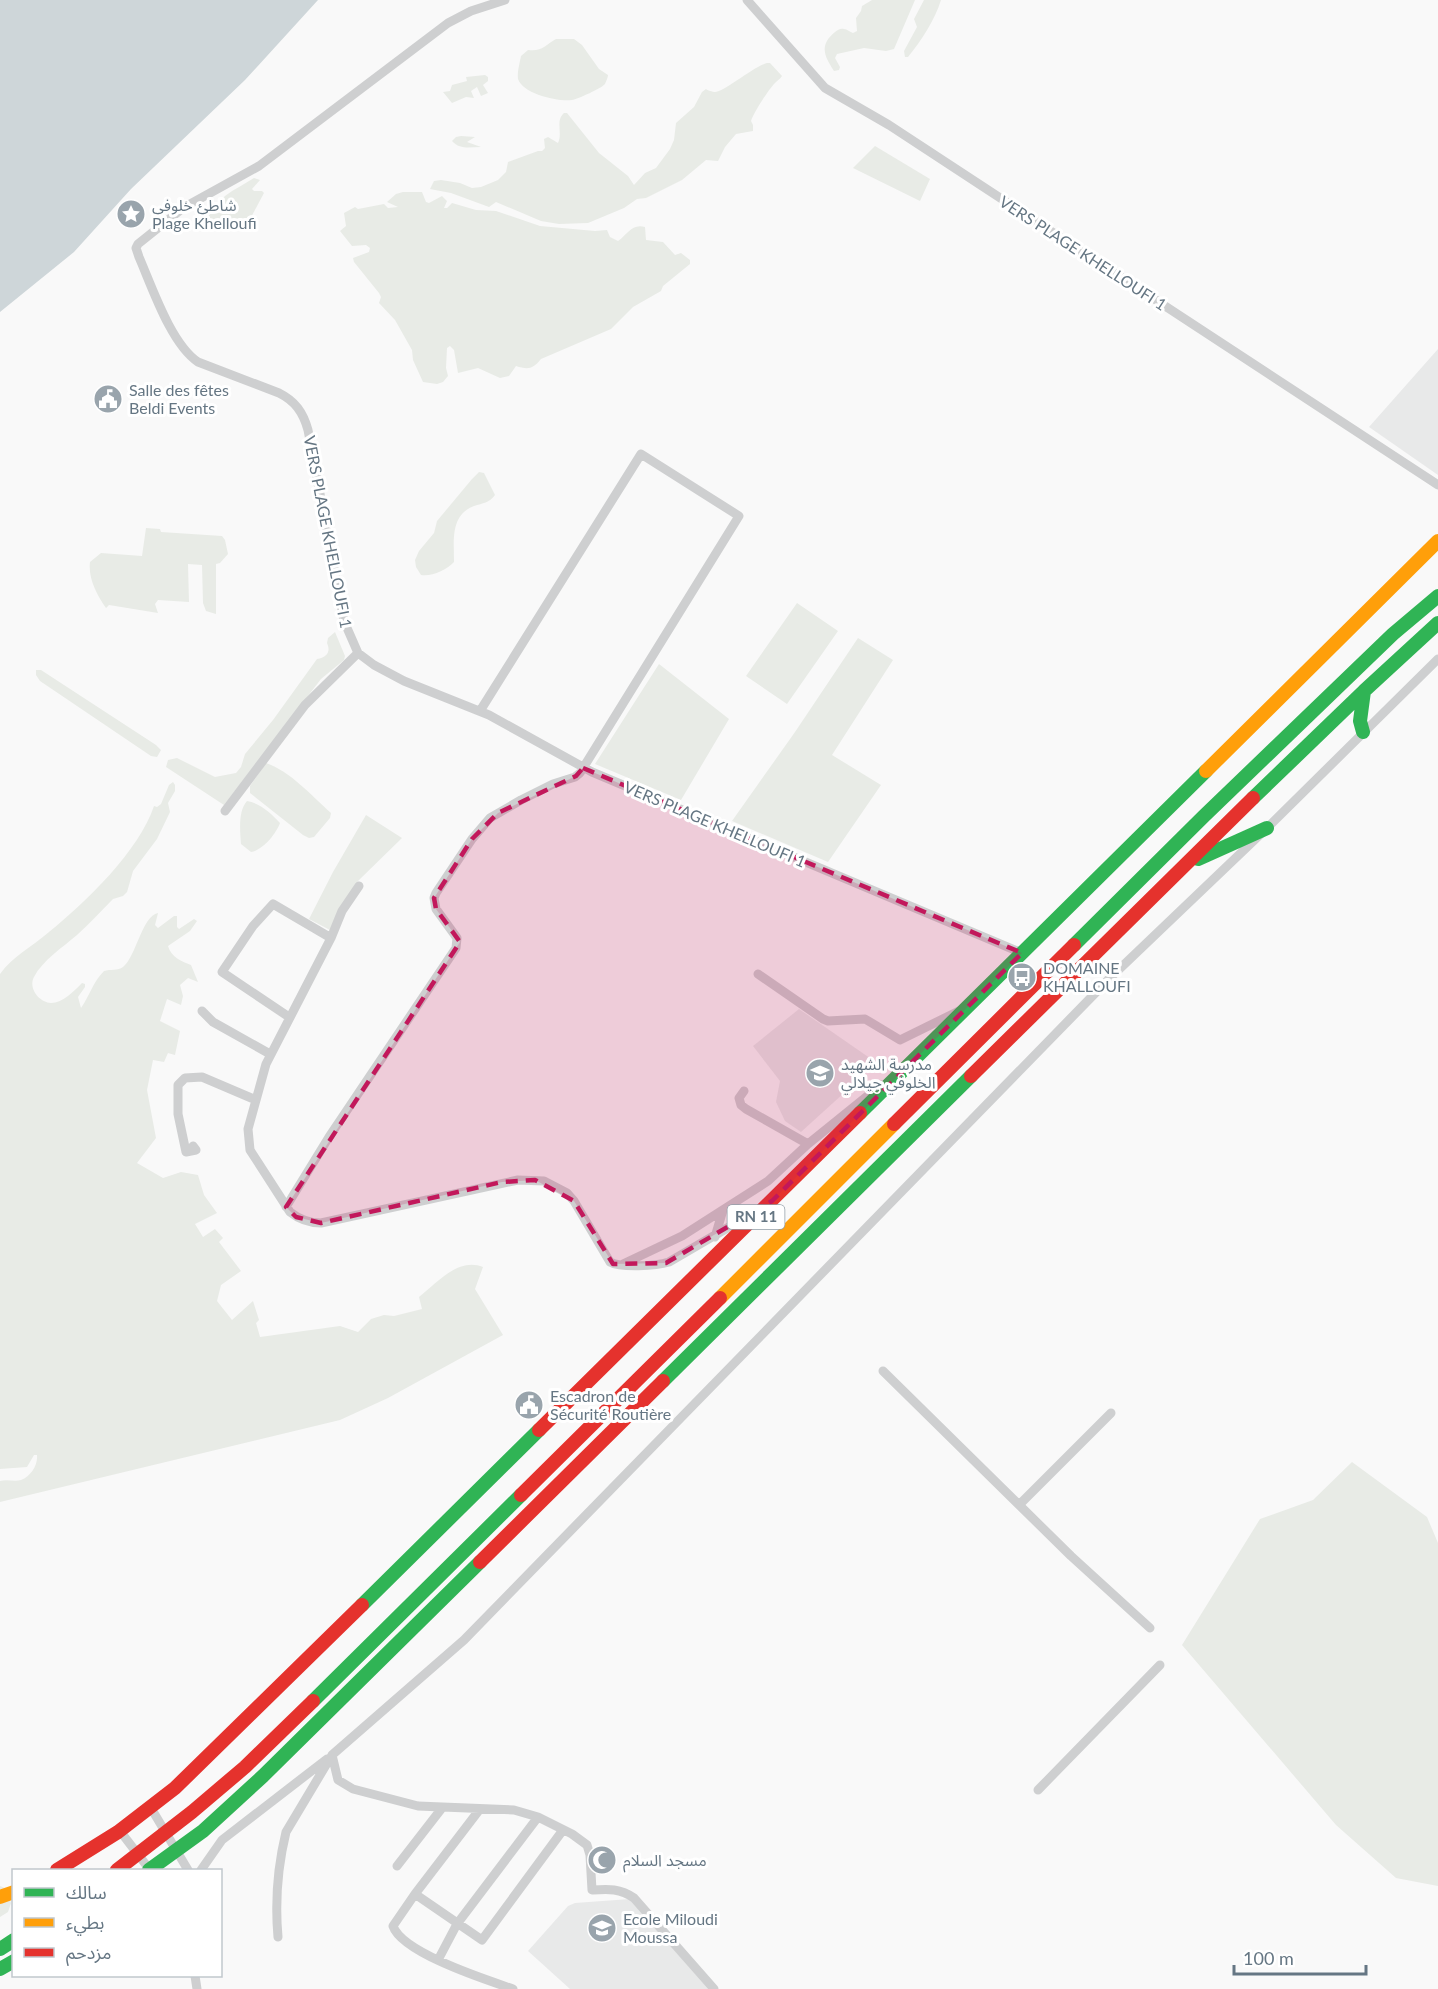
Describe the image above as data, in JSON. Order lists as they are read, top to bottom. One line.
{"streets":{"main road":["RN 11"],"street":["VERS PLAGE KHELLOUFI 1"]},"crossings":[["VERS PLAGE KHELLOUFI 1","RN 11"]],"places":{"place":["شاطئ خلوفي Plage Khelloufi"],"public building":["Salle des fêtes Beldi Events","Escadron de Sécurité Routière"],"bus stop":["DOMAINE KHALLOUFI"],"school or university":["مدرسة الشهيد الخلوفي جيلالي","Ecole Miloudi Moussa"],"mosque":["مسجد السلام"]},"legend":["سالك","بطيء","مزدحم"],"scale_bar":"100 m"}
